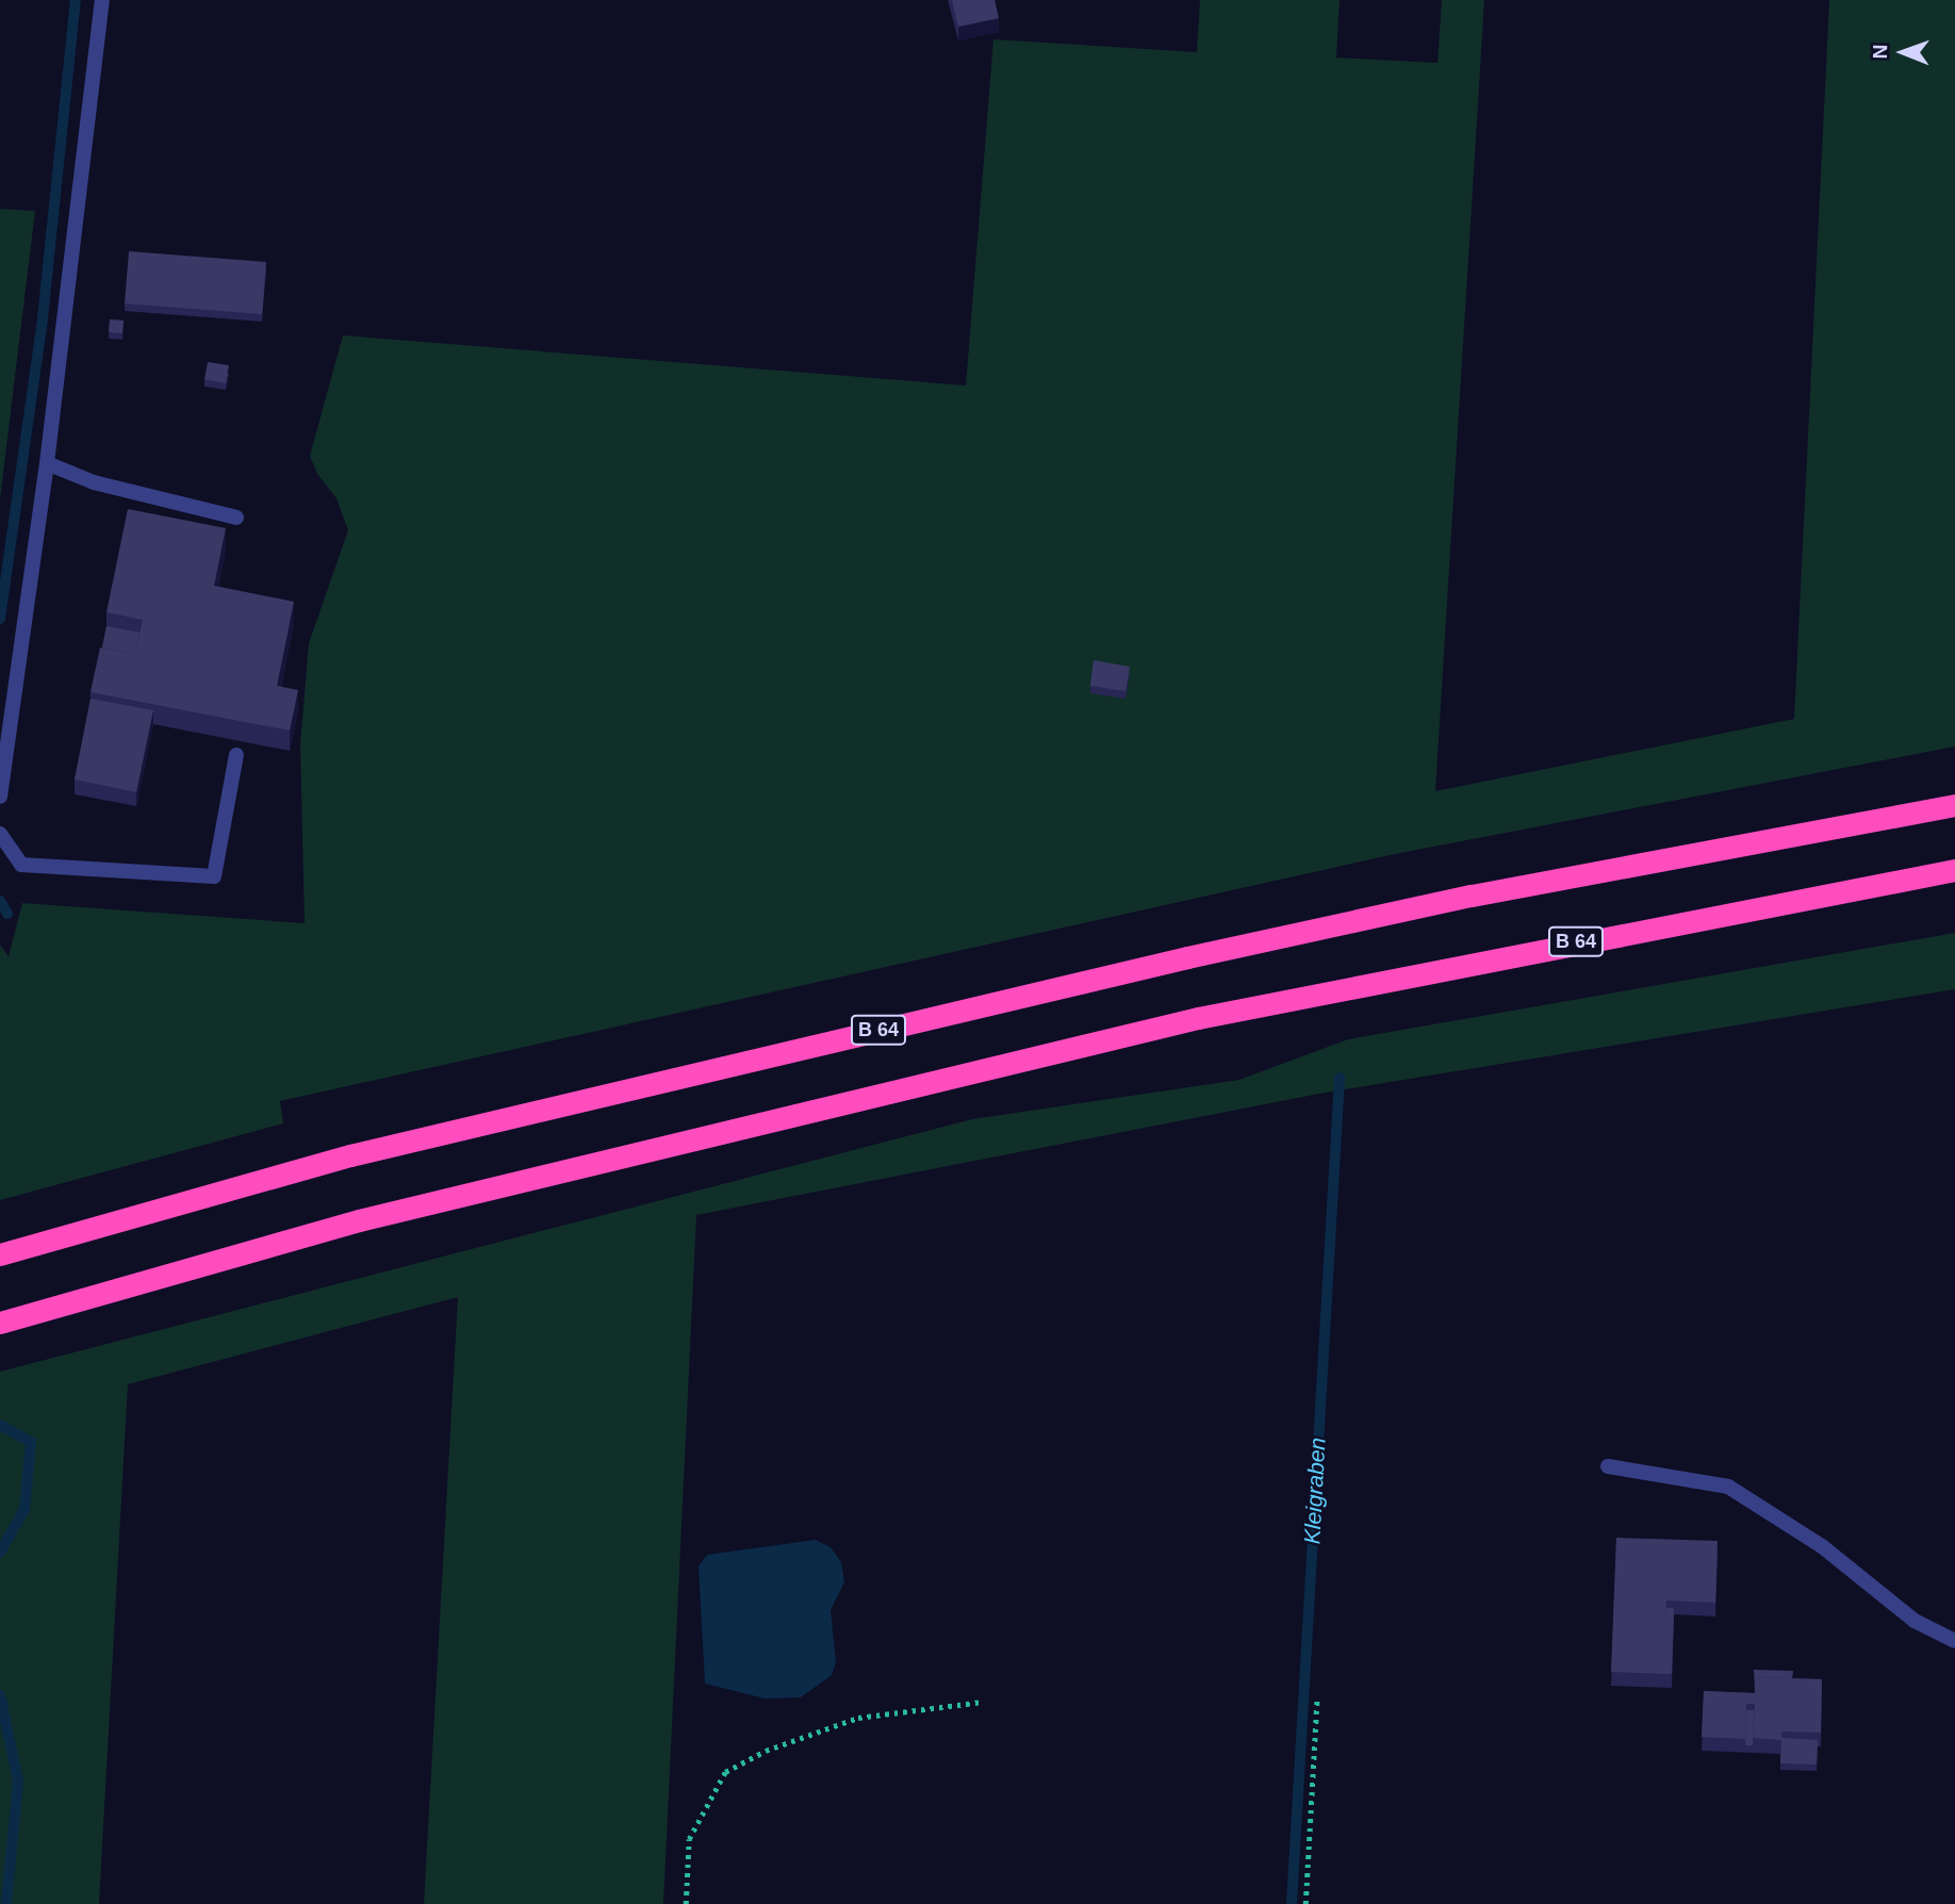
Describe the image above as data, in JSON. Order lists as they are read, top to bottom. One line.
{"streets":{"highway":["B 64"]},"water":["Kleigraben"],"north":"left"}
